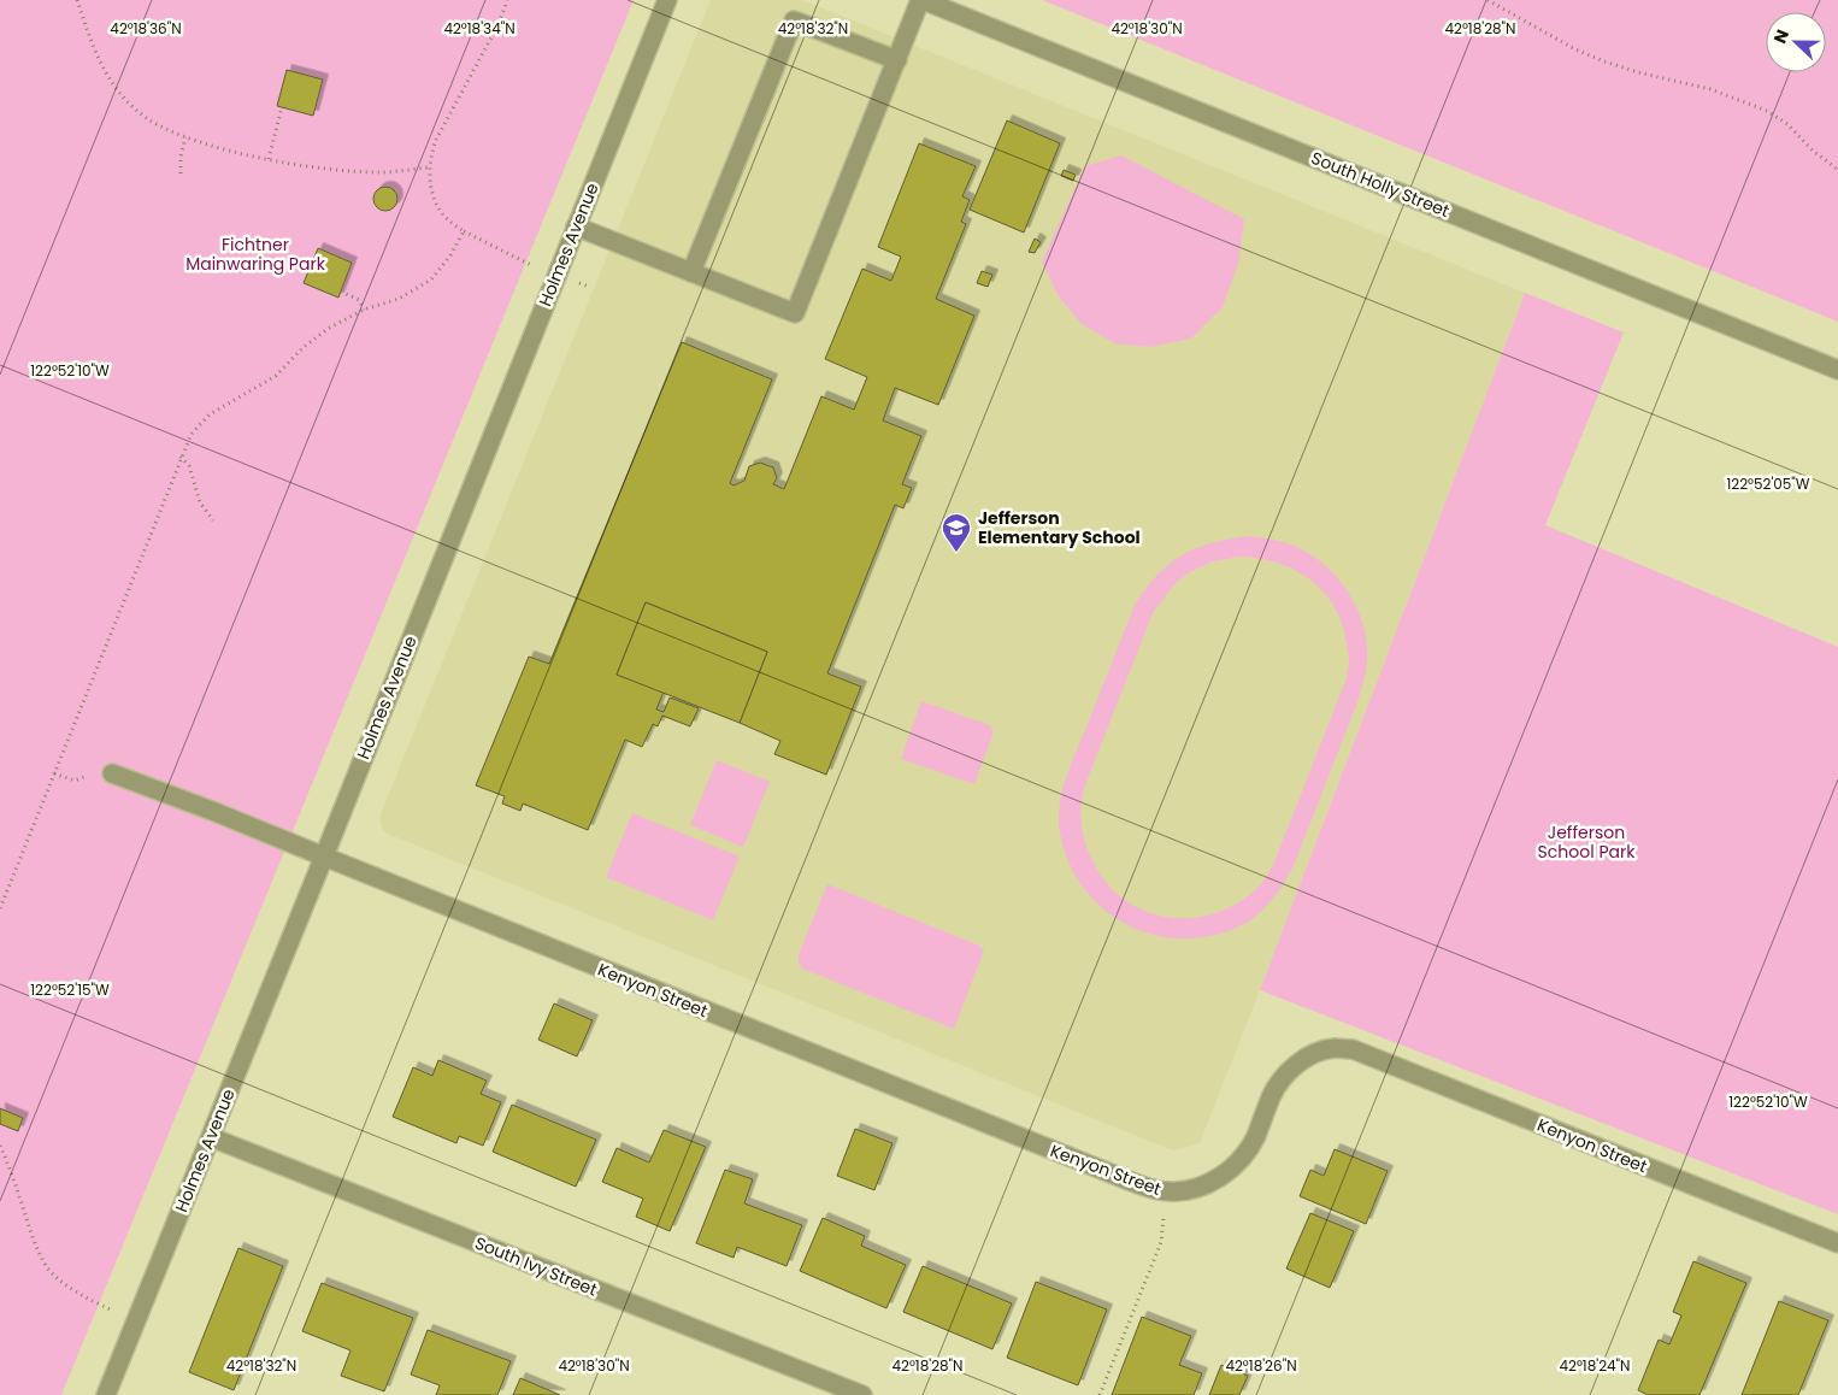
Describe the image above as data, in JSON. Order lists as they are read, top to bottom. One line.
{"streets":{"street":["South Holly Street","Holmes Avenue","Kenyon Street","South Ivy Street"]},"crossings":[["Holmes Avenue","Kenyon Street"],["Holmes Avenue","South Ivy Street"]],"parks":["Fichtner Mainwaring Park","Jefferson School Park"],"places":{"school or university":["Jefferson Elementary School"]},"north":"left","coordinates":["42°18'36\"N","42°18'34\"N","42°18'32\"N","42°18'30\"N","42°18'28\"N","122°52'10\"W","122°52'05\"W","122°52'15\"W","42°18'26\"N","42°18'24\"N"]}
